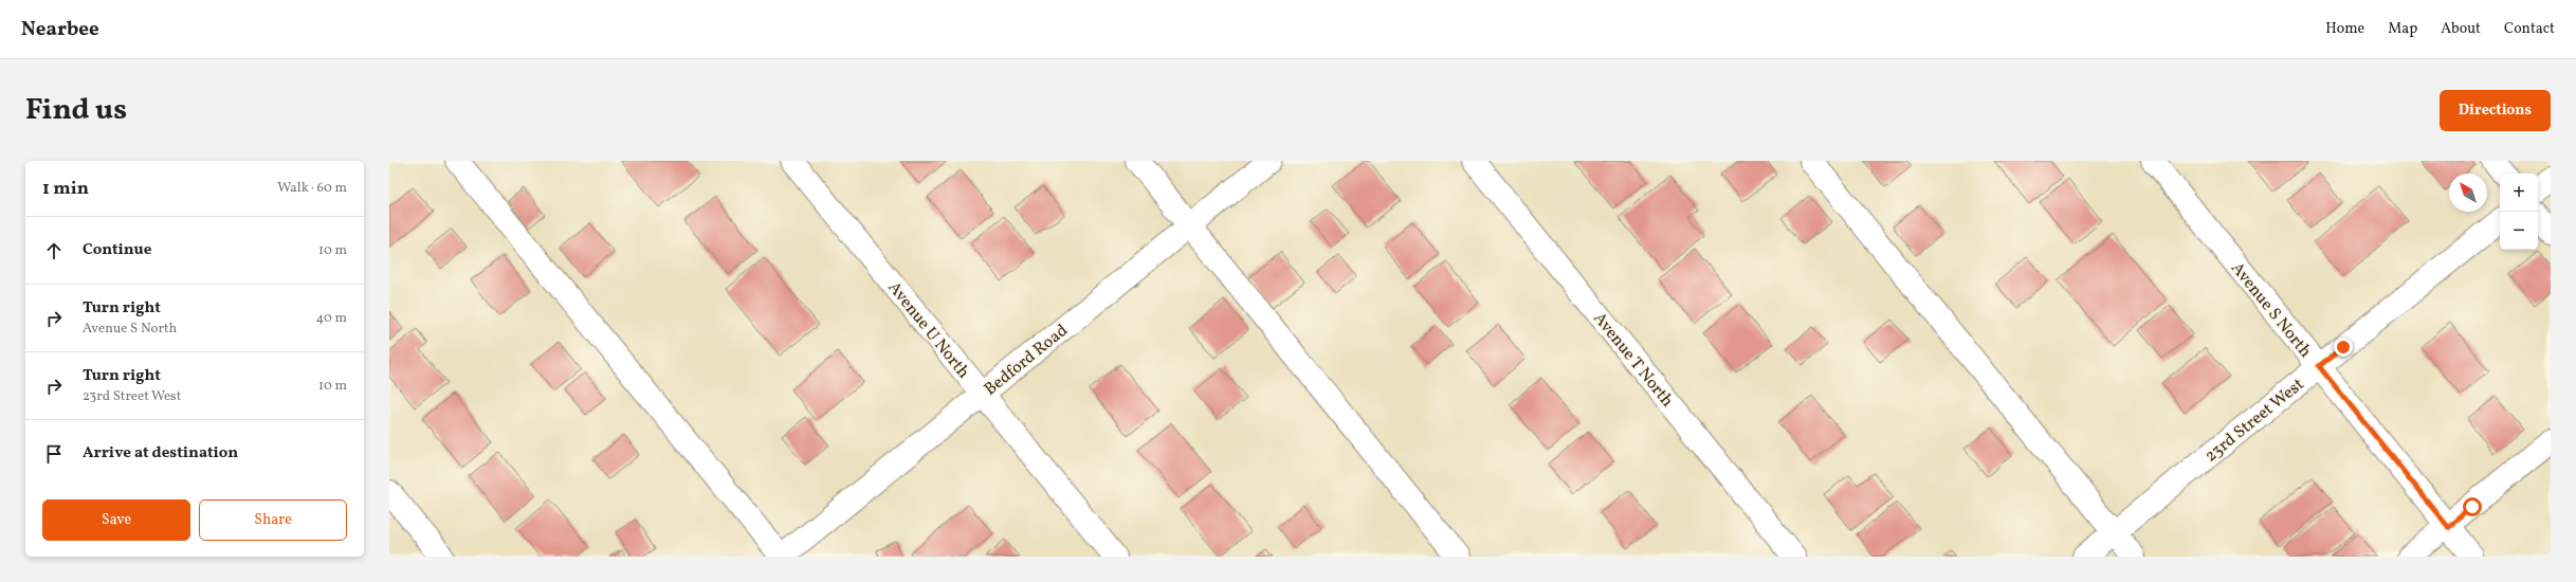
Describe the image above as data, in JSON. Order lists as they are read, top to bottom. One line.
{"streets":{"street":["Avenue S North","Avenue U North","Bedford Road","Avenue T North","23rd Street West"]},"crossings":[["Avenue S North","23rd Street West"],["Avenue U North","Bedford Road"]],"north":"top left","page":{"header":"Nearbee","nav":["Home","Map","About","Contact"],"title":"Find us","buttons":["Directions",["Save","Share"]],"heading":["1 min","Walk · 60 m"],"map_buttons":["+","−"],"list":[["Continue","10 m"],["Turn right","Avenue S North","40 m"],["Turn right","23rd Street West","10 m"],"Arrive at destination"]}}
